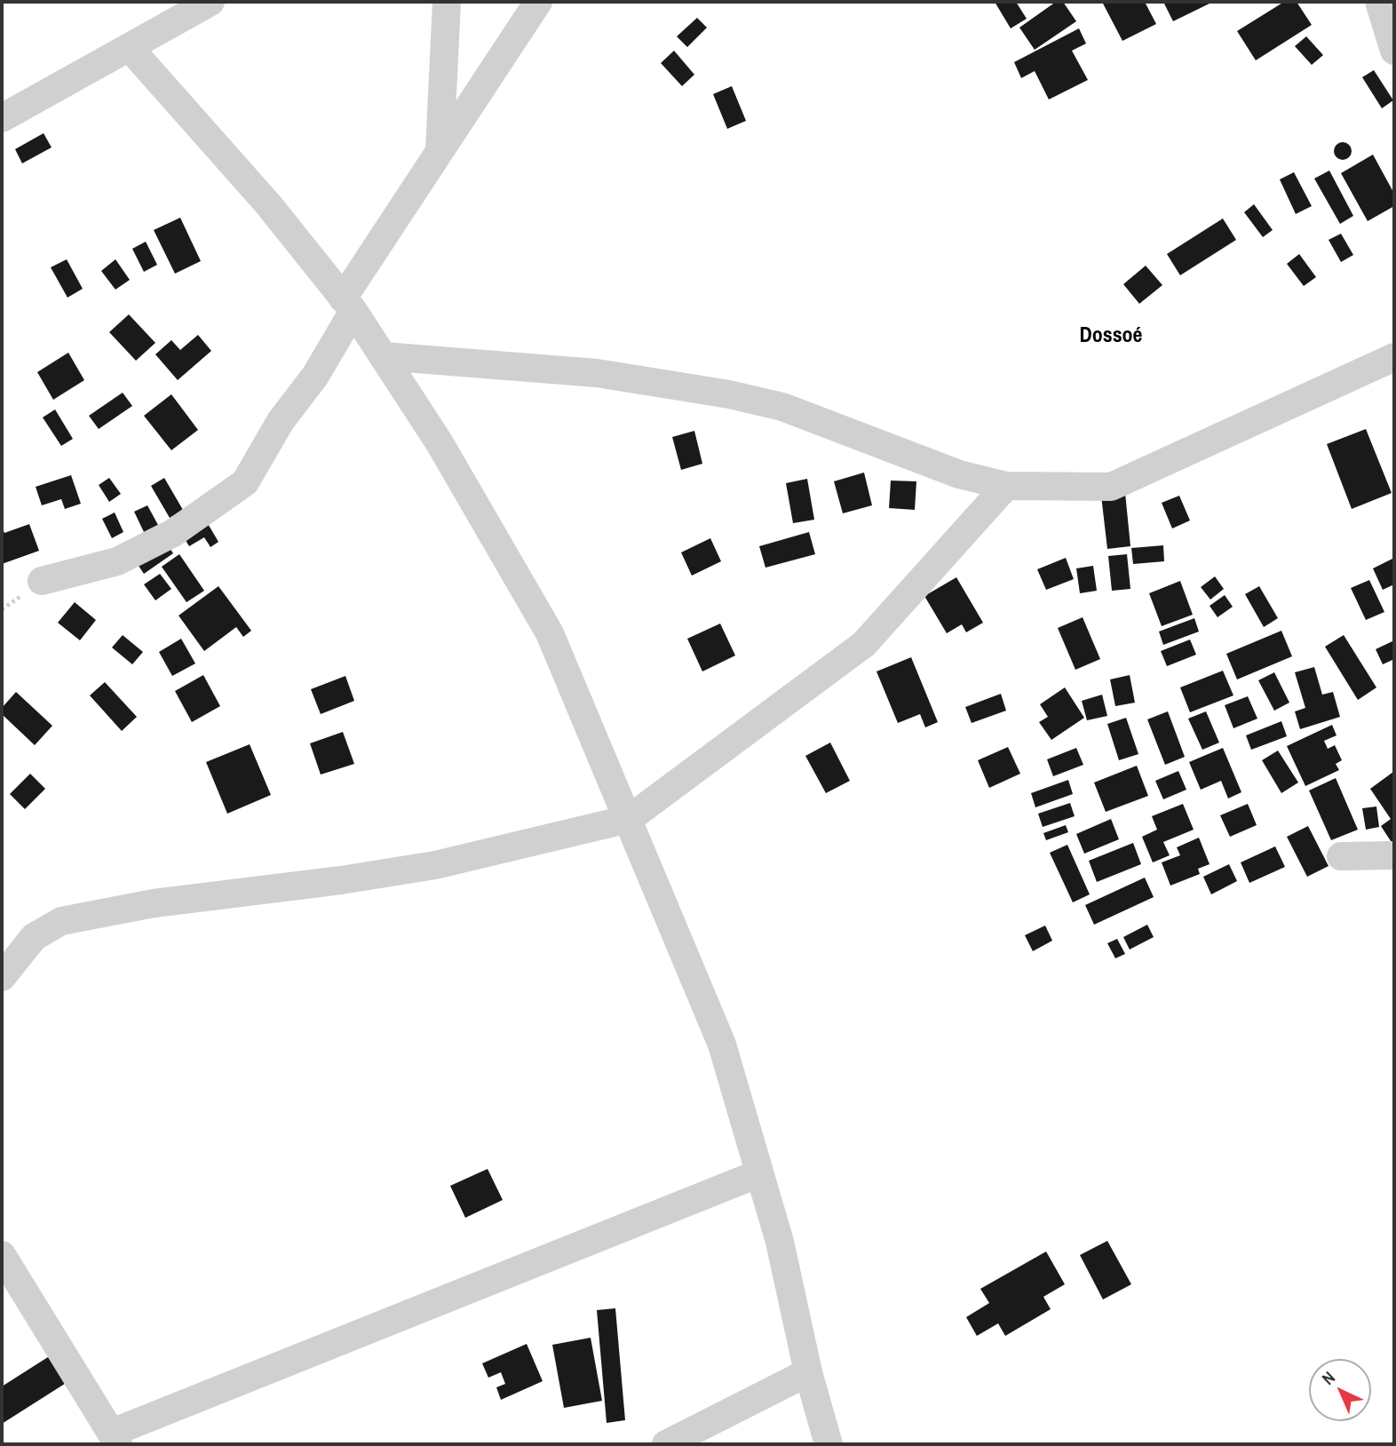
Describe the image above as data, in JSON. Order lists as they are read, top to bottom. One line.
{"districts":["Dossoé"],"north":"top left"}
